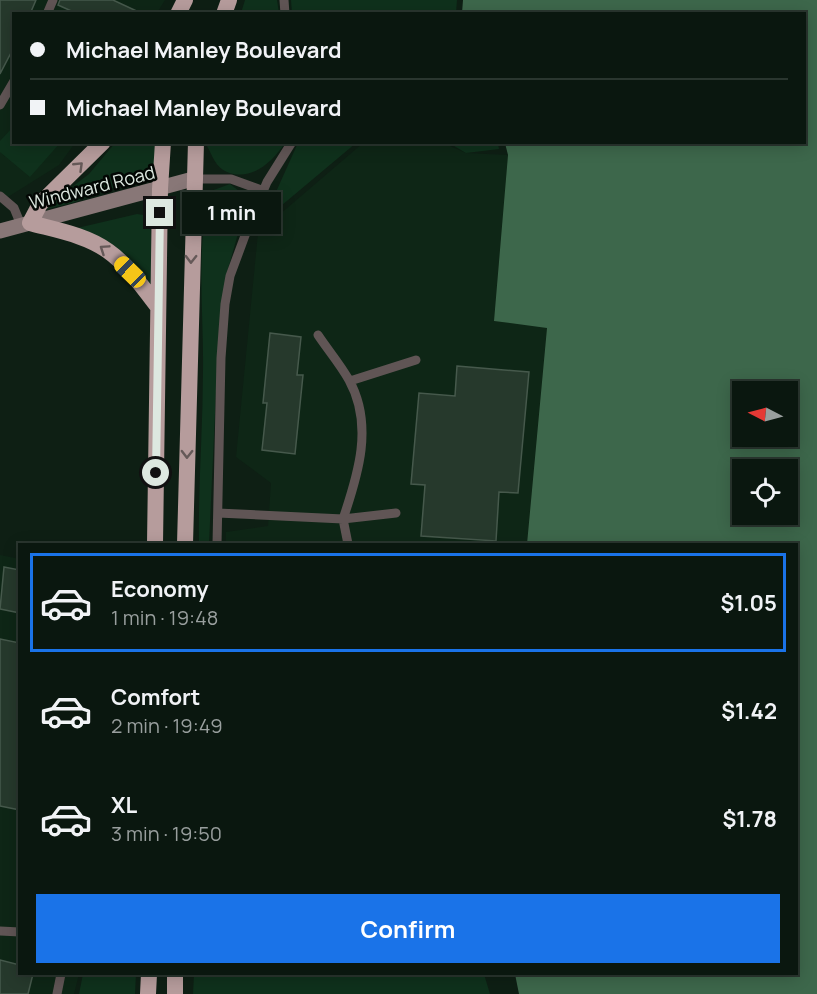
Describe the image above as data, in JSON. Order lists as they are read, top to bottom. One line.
{"streets":{"main road":["Windward Road"]},"north":"left","page":{"banner":["Michael Manley Boulevard","Michael Manley Boulevard"],"bubble":"1 min","list":[{"name":"Economy","note":"1 min · 19:48","value":"$1.05"},{"name":"Comfort","note":"2 min · 19:49","value":"$1.42"},{"name":"XL","note":"3 min · 19:50","value":"$1.78"}],"buttons":"Confirm"}}
